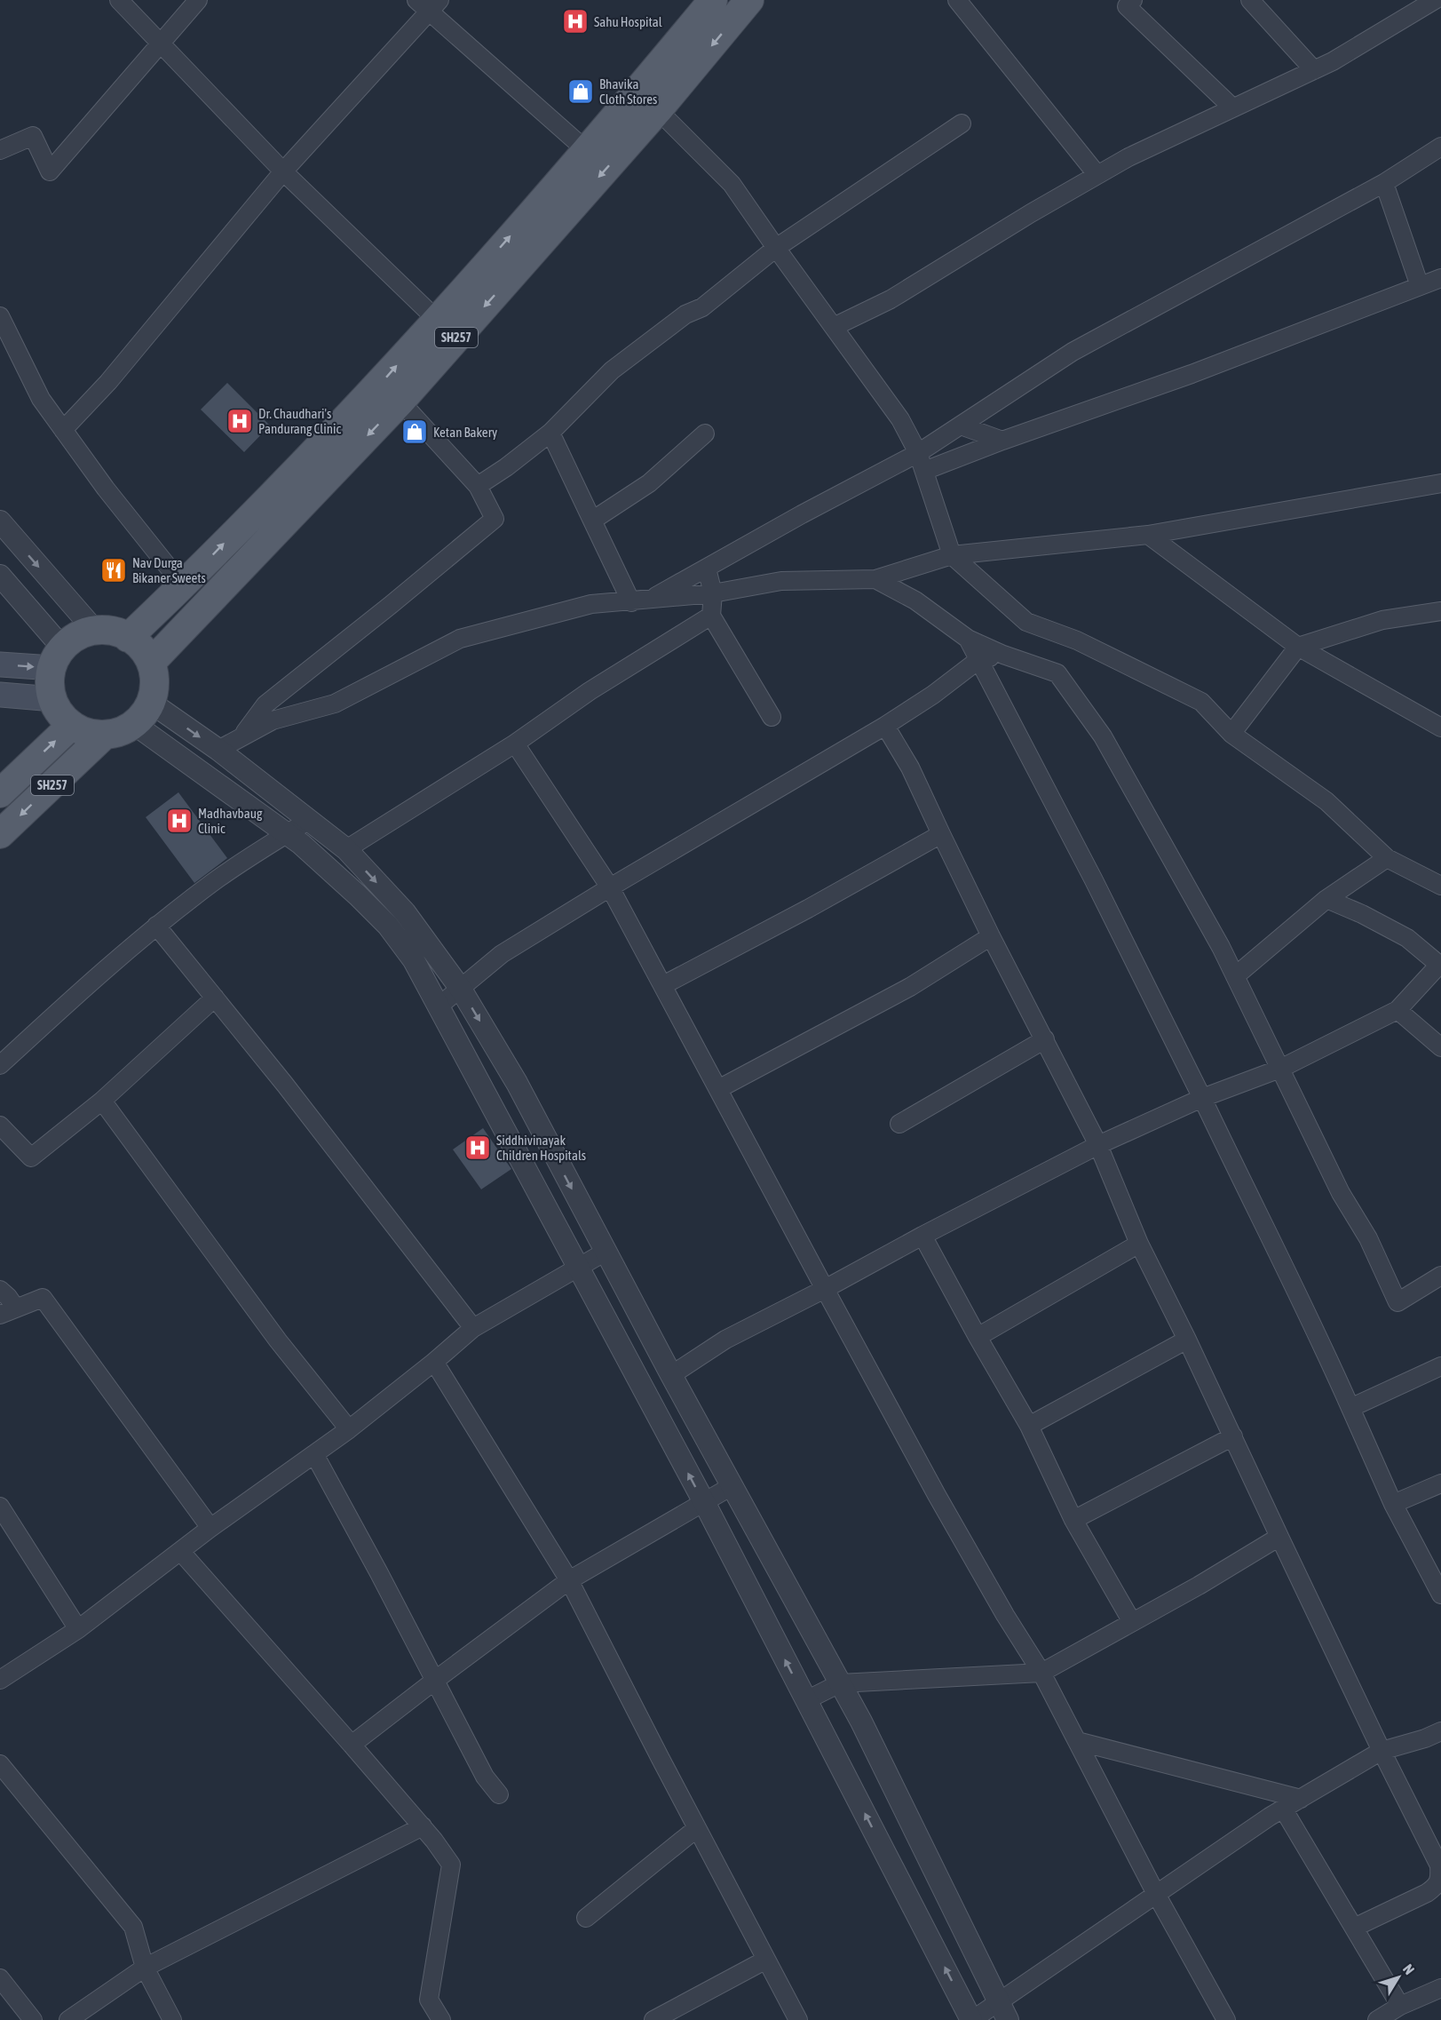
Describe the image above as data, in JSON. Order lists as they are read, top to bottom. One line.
{"streets":{"main road":["SH257"]},"places":{"hospital":["Sahu Hospital","Dr. Chaudhari's Pandurang Clinic","Madhavbaug Clinic","Siddhivinayak Children Hospitals"],"shop":["Bhavika Cloth Stores","Ketan Bakery"],"restaurant":["Nav Durga Bikaner Sweets"]},"north":"top right"}
